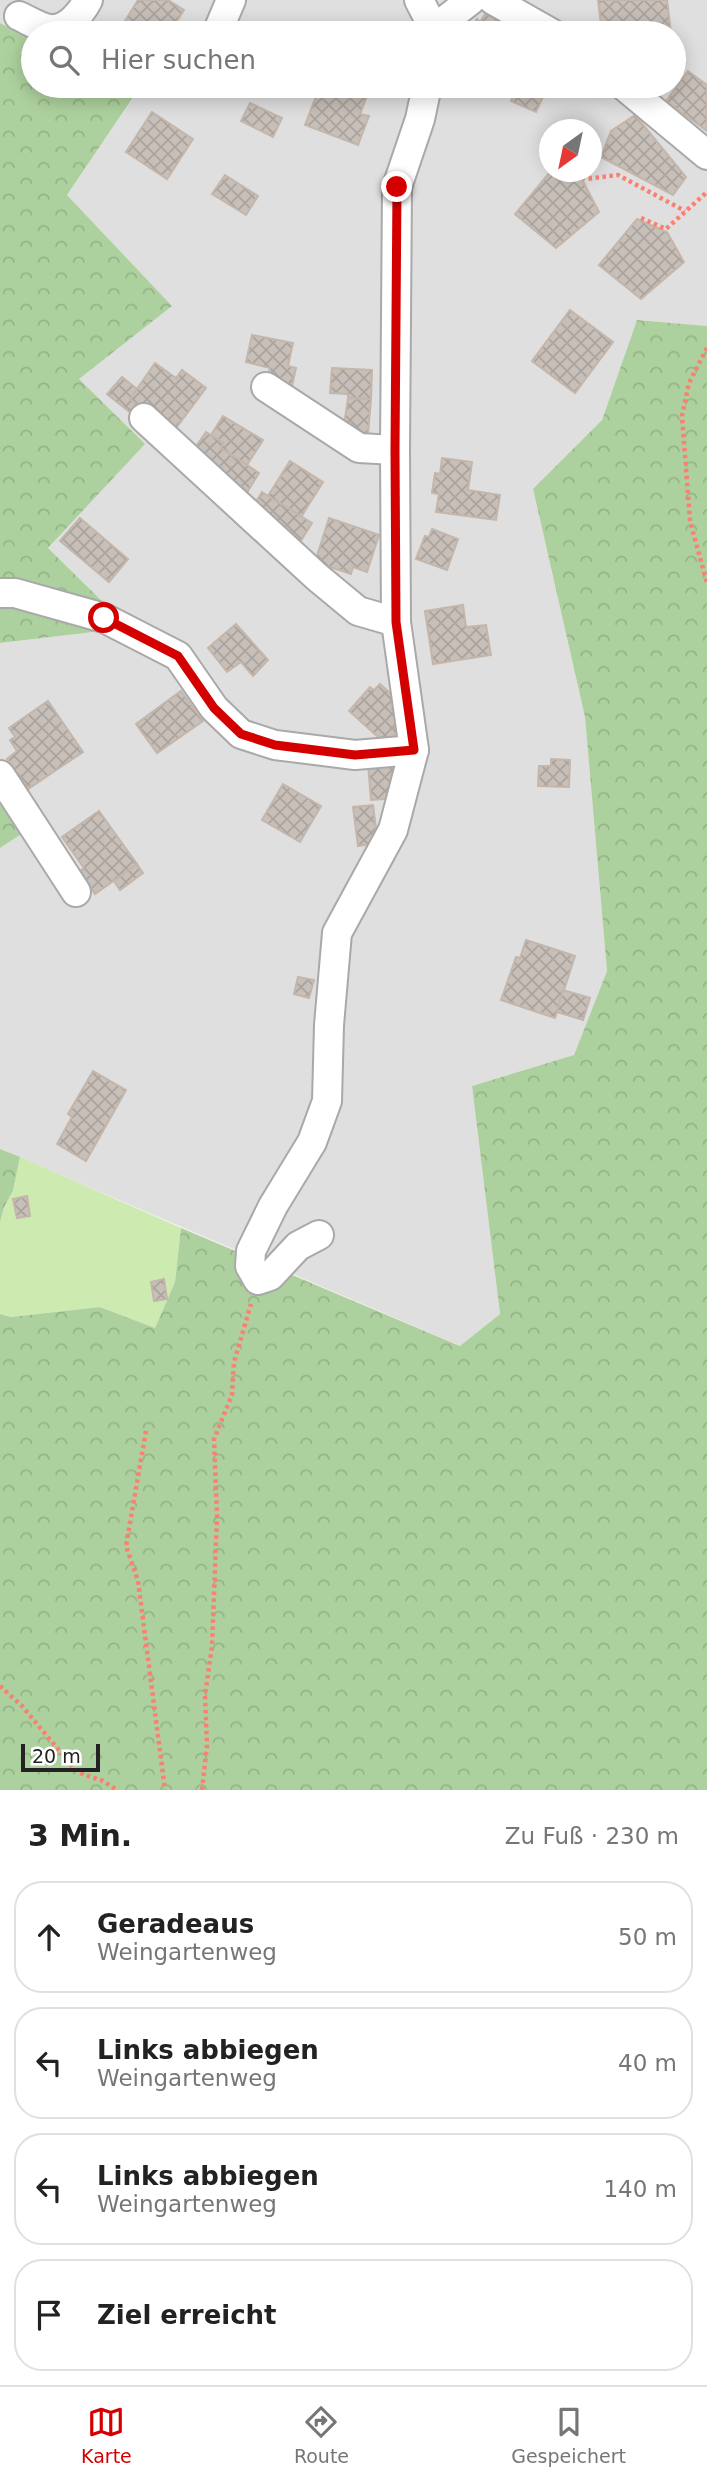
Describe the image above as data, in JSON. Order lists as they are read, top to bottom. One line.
{"scale_bar":"20 m","north":"bottom left","page":{"search":"Hier suchen","scale":"20 m","heading":["3 Min.","Zu Fuß · 230 m"],"list":[["Geradeaus","Weingartenweg","50 m"],["Links abbiegen","Weingartenweg","40 m"],["Links abbiegen","Weingartenweg","140 m"],"Ziel erreicht"],"nav":["Karte","Route","Gespeichert"]}}
